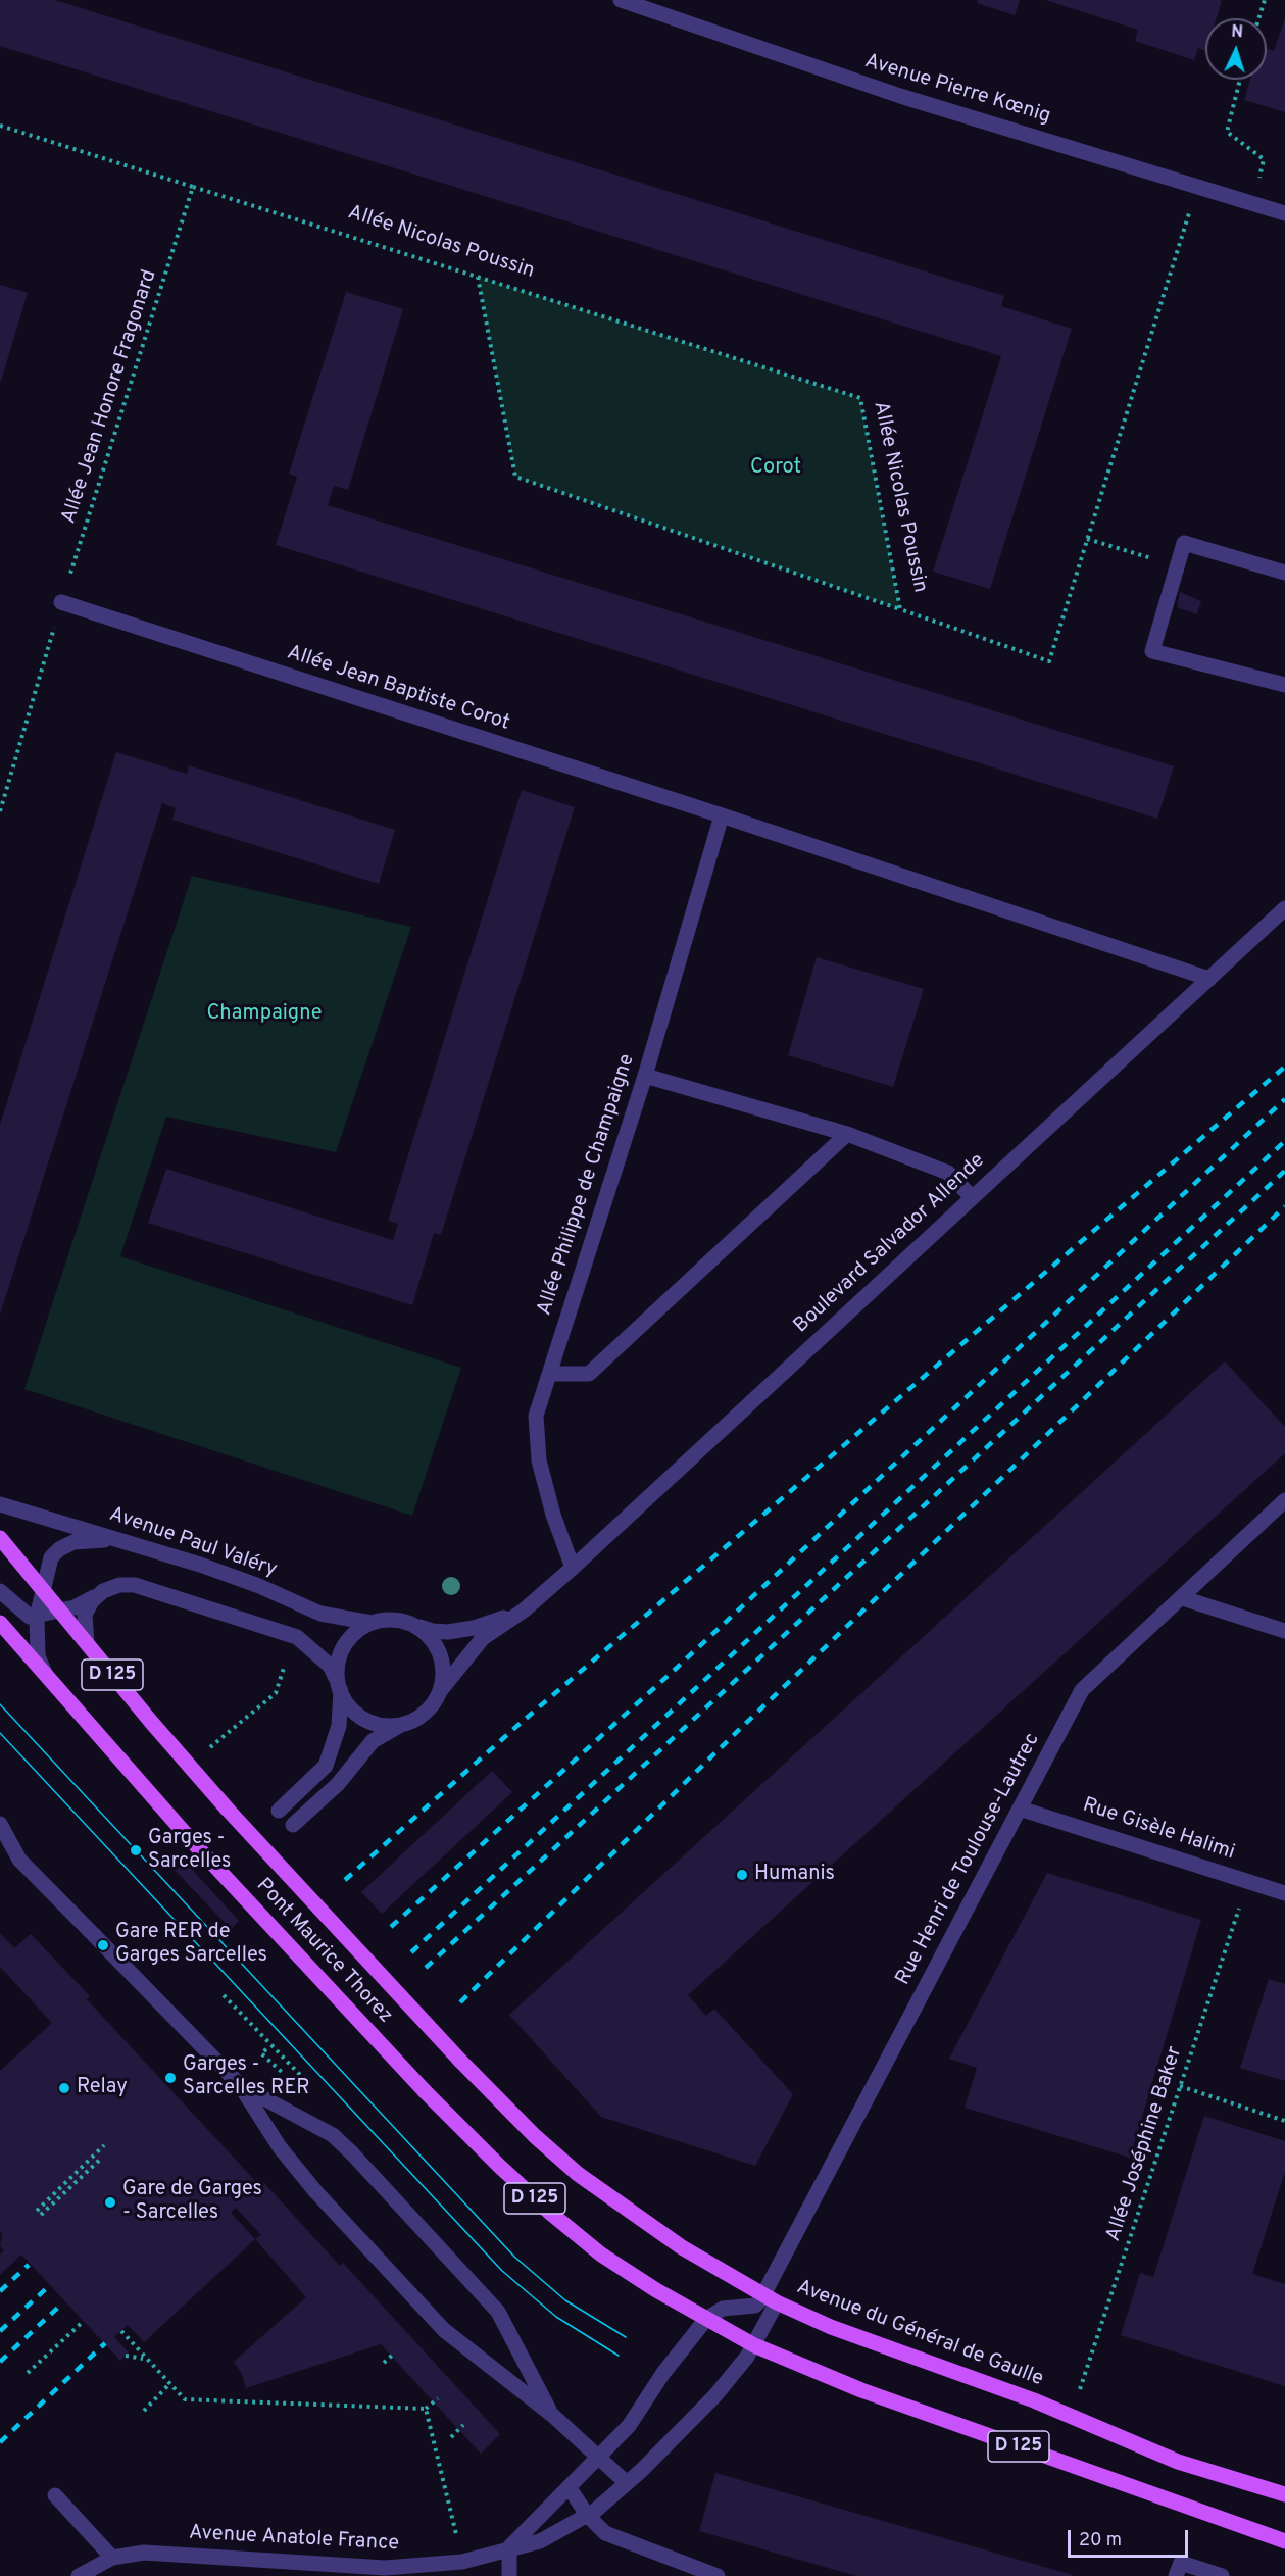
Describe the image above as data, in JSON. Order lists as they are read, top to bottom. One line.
{"streets":{"main road":["D 125","Pont Maurice Thorez","Avenue du Général de Gaulle"],"street":["Avenue Pierre Kœnig","Allée Jean Baptiste Corot","Allée Philippe de Champaigne","Boulevard Salvador Allende","Avenue Paul Valéry","Rue Gisèle Halimi","Rue Henri de Toulouse-Lautrec","Avenue Anatole France"],"path":["Allée Nicolas Poussin","Allée Jean Honore Fragonard","Allée Joséphine Baker"]},"crossings":[["Avenue Pierre Kœnig","Allée Nicolas Poussin"],["Allée Nicolas Poussin","Allée Jean Honore Fragonard"],["Allée Jean Honore Fragonard","Allée Jean Baptiste Corot"],["Allée Jean Baptiste Corot","Allée Philippe de Champaigne"],["Allée Jean Baptiste Corot","Boulevard Salvador Allende"],["Allée Philippe de Champaigne","Boulevard Salvador Allende"],["Boulevard Salvador Allende","Avenue Paul Valéry"],["D 125","Pont Maurice Thorez"],["D 125","Avenue Anatole France"],["Rue Gisèle Halimi","Rue Henri de Toulouse-Lautrec"],["Rue Gisèle Halimi","Allée Joséphine Baker"],["Rue Henri de Toulouse-Lautrec","Avenue du Général de Gaulle"],["Rue Henri de Toulouse-Lautrec","Avenue Anatole France"],["Pont Maurice Thorez","Avenue du Général de Gaulle"],["Pont Maurice Thorez","Avenue Anatole France"],["Allée Joséphine Baker","Avenue du Général de Gaulle"],["Avenue du Général de Gaulle","Avenue Anatole France"]],"parks":["Corot","Champaigne"],"places":["Garges - Sarcelles","Humanis","Gare RER de Garges Sarcelles","Garges - Sarcelles RER","Relay","Gare de Garges - Sarcelles"],"scale_bar":"20 m","north":"top"}
